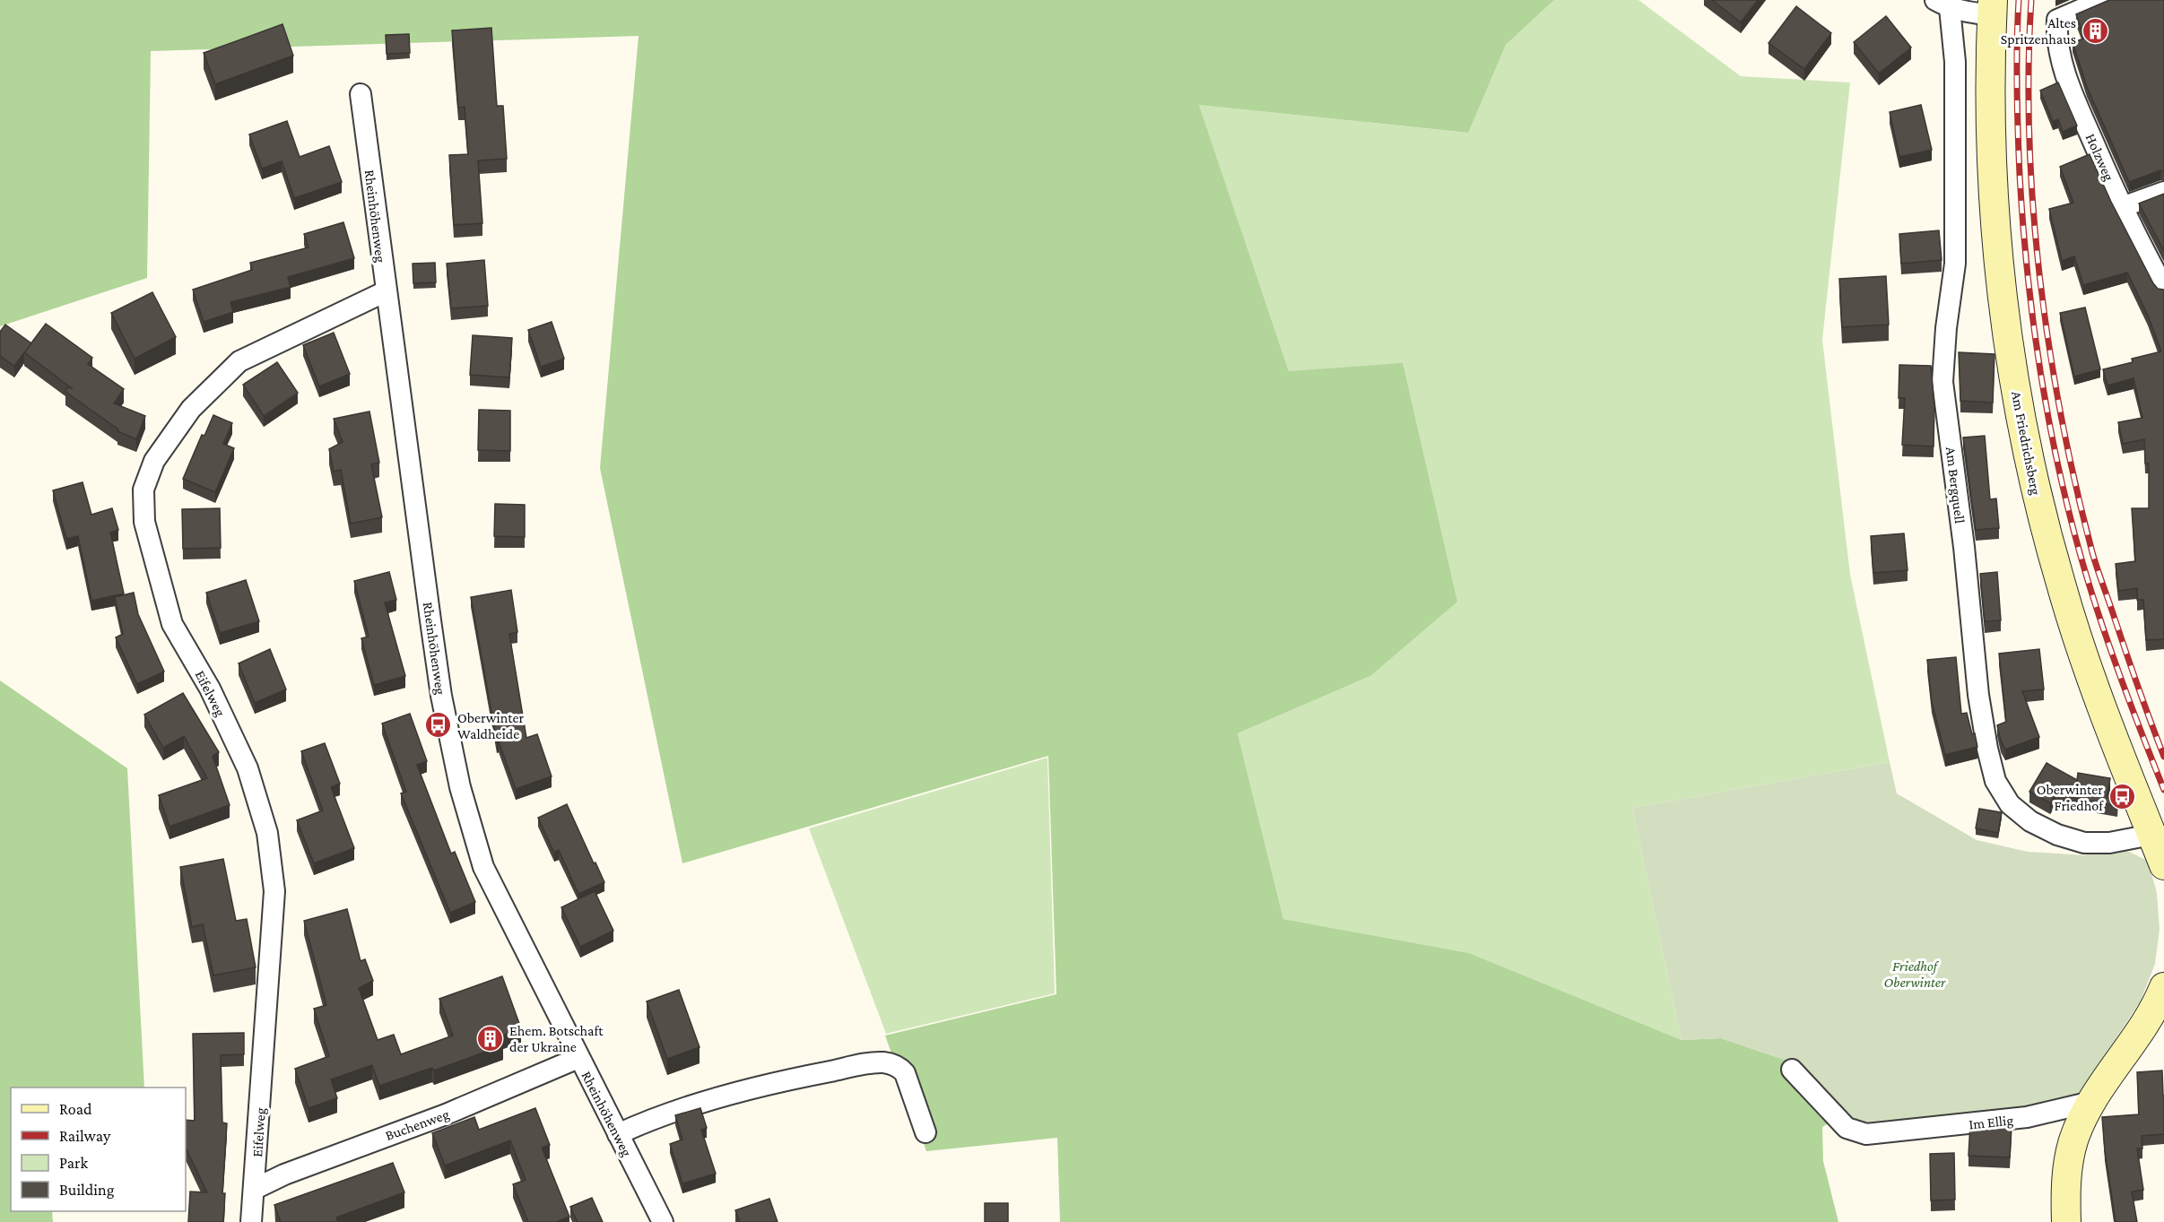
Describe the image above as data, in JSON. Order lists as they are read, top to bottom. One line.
{"streets":{"street":["Holzweg","Rheinhöhenweg","Am Friedrichsberg","Am Bergquell","Eifelweg","Im Ellig","Buchenweg"]},"crossings":[["Rheinhöhenweg","Eifelweg"],["Rheinhöhenweg","Buchenweg"],["Am Friedrichsberg","Am Bergquell"],["Eifelweg","Buchenweg"]],"parks":["Friedhof Oberwinter"],"places":{"building":["Altes Spritzenhaus","Ehem. Botschaft der Ukraine"],"bus stop":["Oberwinter Waldheide","Oberwinter Friedhof"]},"legend":["Road","Railway","Park","Building"]}
